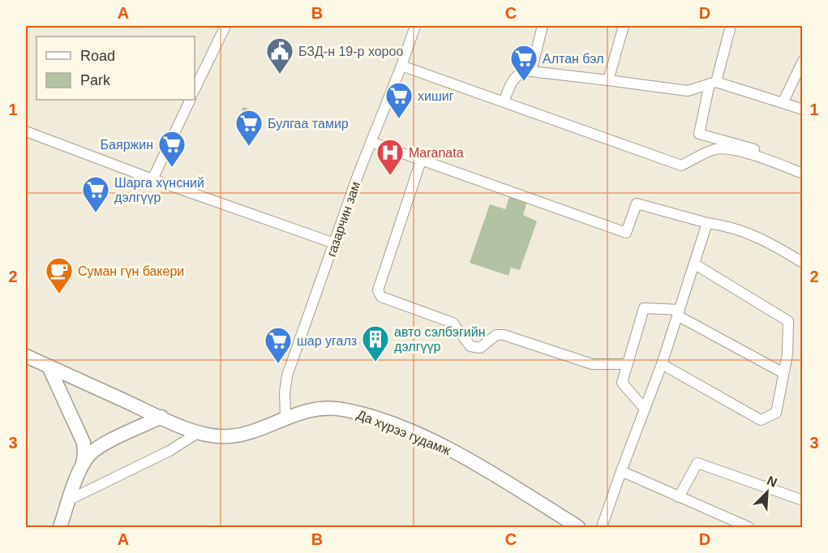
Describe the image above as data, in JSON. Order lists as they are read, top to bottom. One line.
{"streets":{"main road":["Да хүрээ гудамж"],"street":["газарчин зам"]},"crossings":[["газарчин зам","Да хүрээ гудамж"]],"places":{"public building":["БЗД-н 19-р хороо"],"supermarket":["Алтан бэл","хишиг","Булгаа тамир","Баяржин","Шарга хүнсний дэлгүүр","шар угалз"],"hospital":["Maranata"],"cafe":["Суман гүн бакери"],"building":["авто сэлбэгийн дэлгүүр"]},"legend":["Road","Park"],"north":"top right","grid":{"columns":["A","B","C","D"],"rows":["1","2","3"]}}
